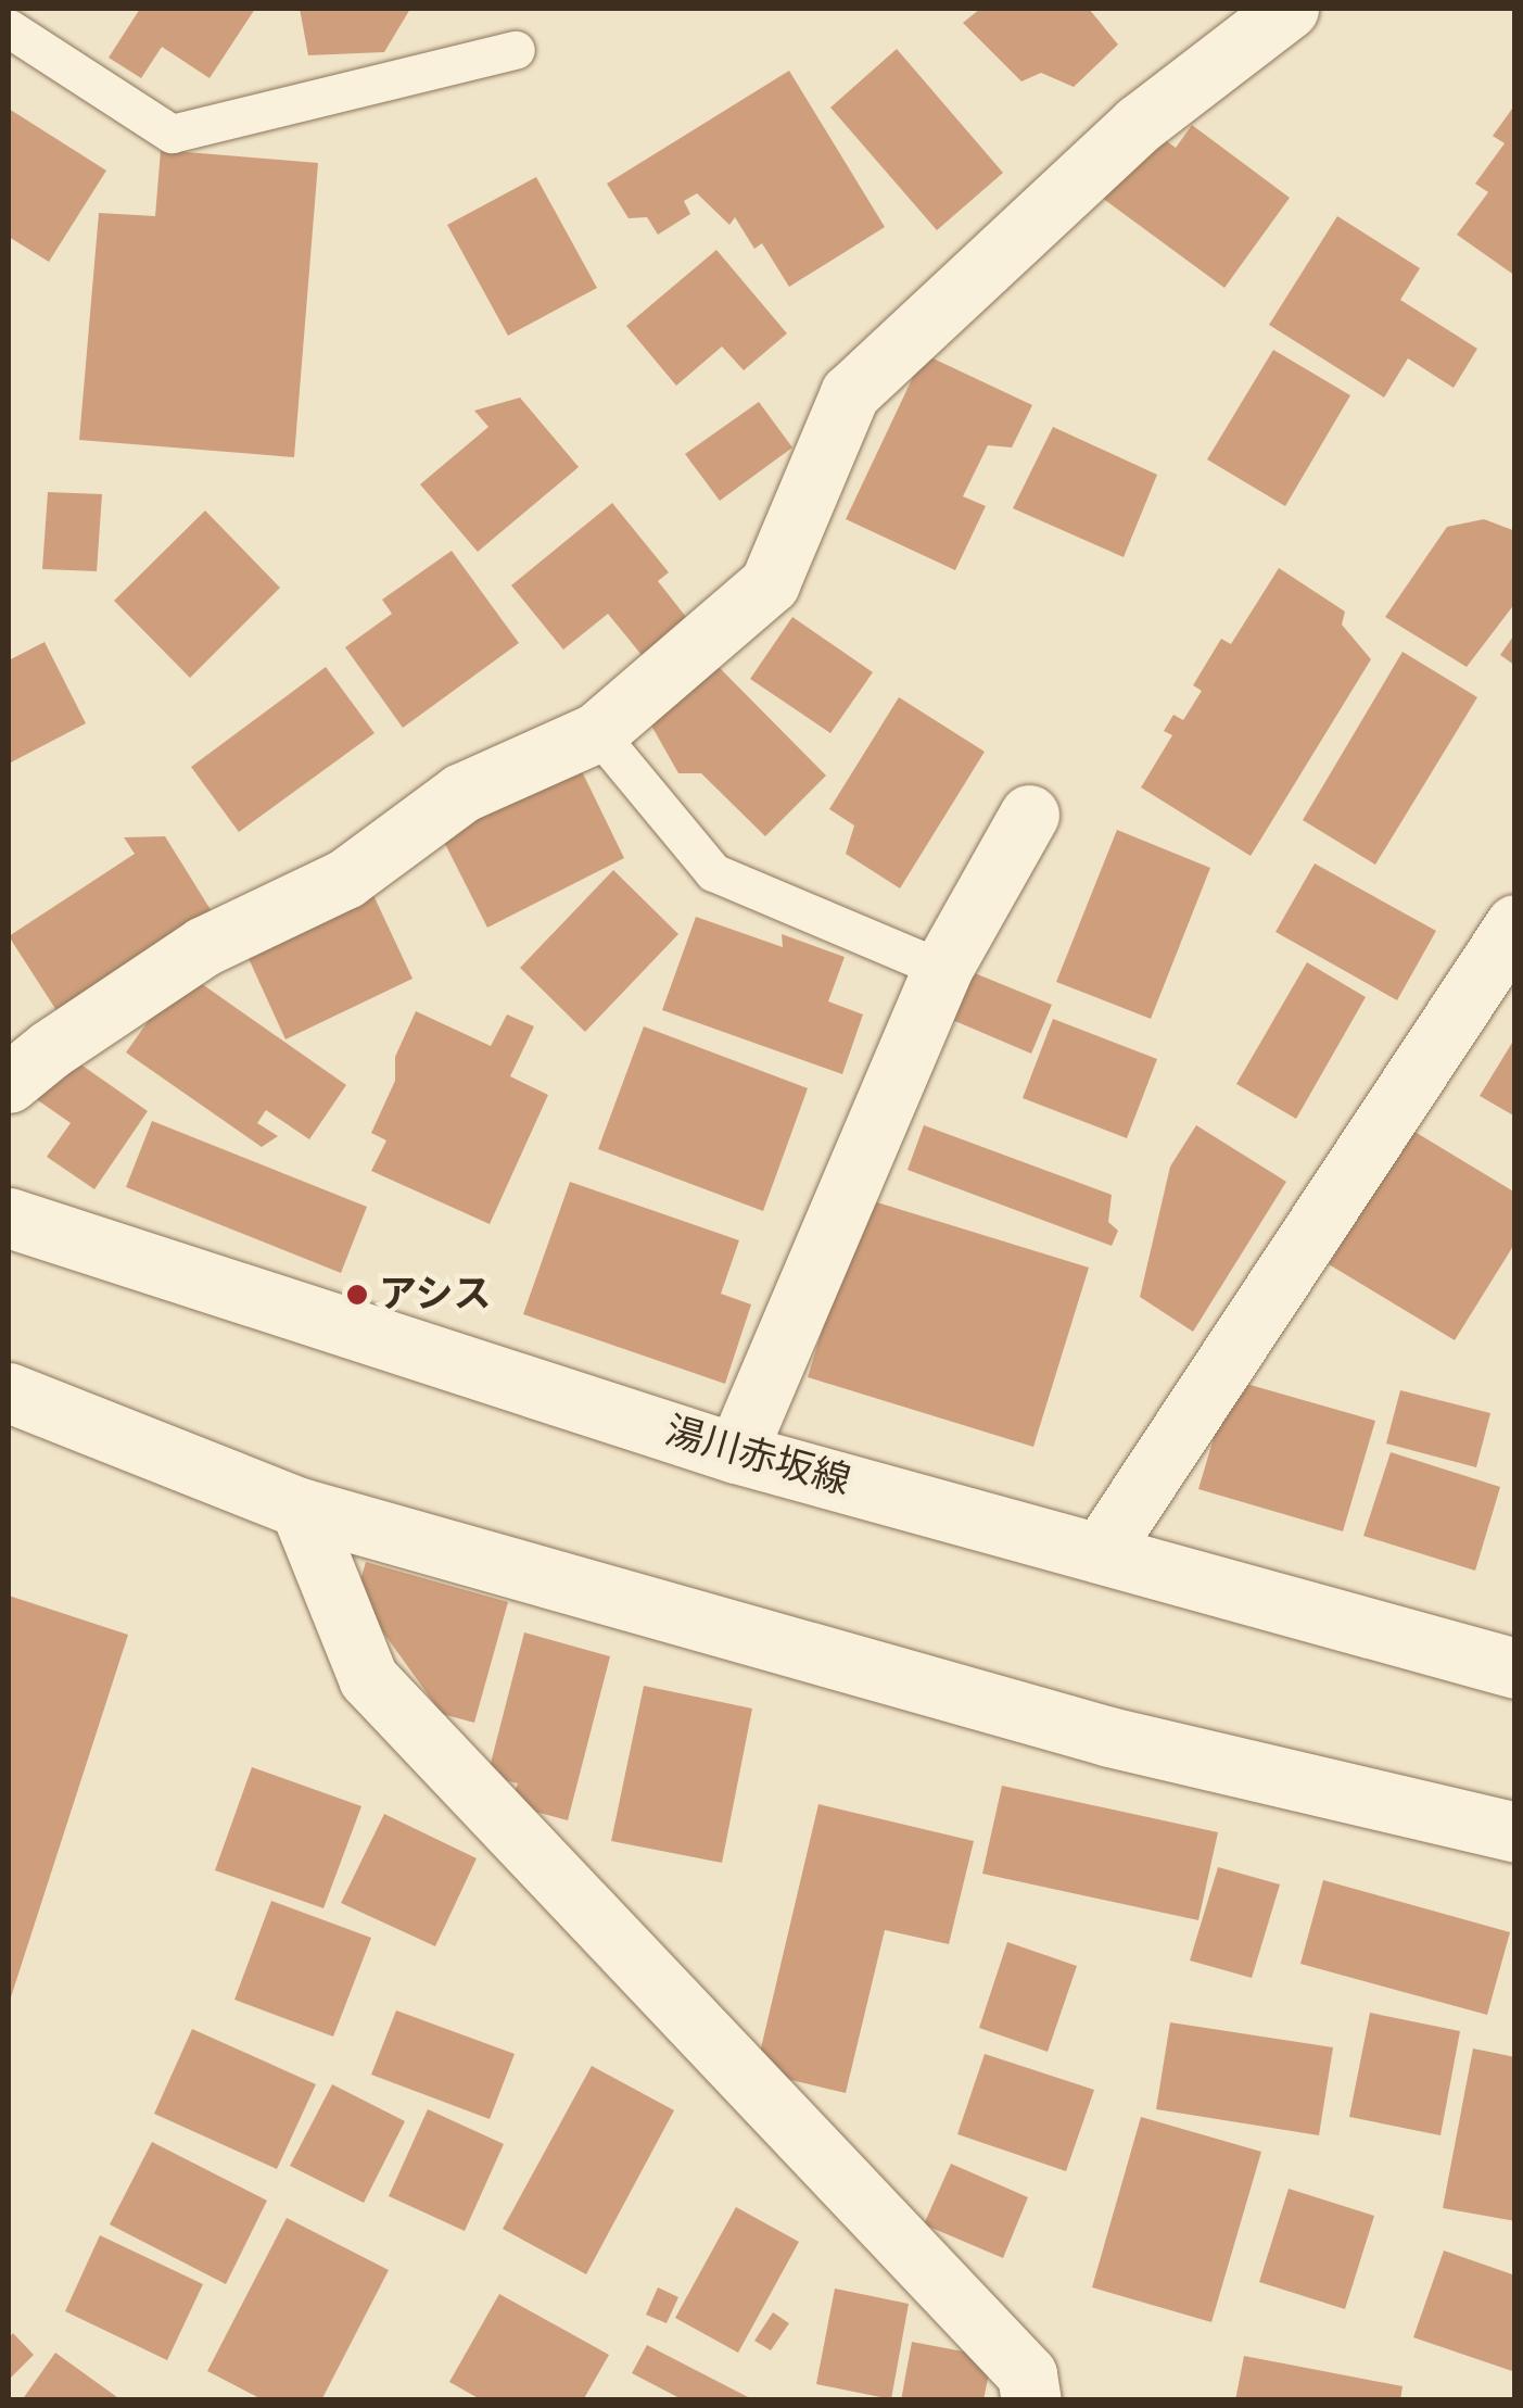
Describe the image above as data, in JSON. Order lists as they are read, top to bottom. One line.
{"streets":{"street":["湯川赤坂線"]},"places":["アシス"]}
